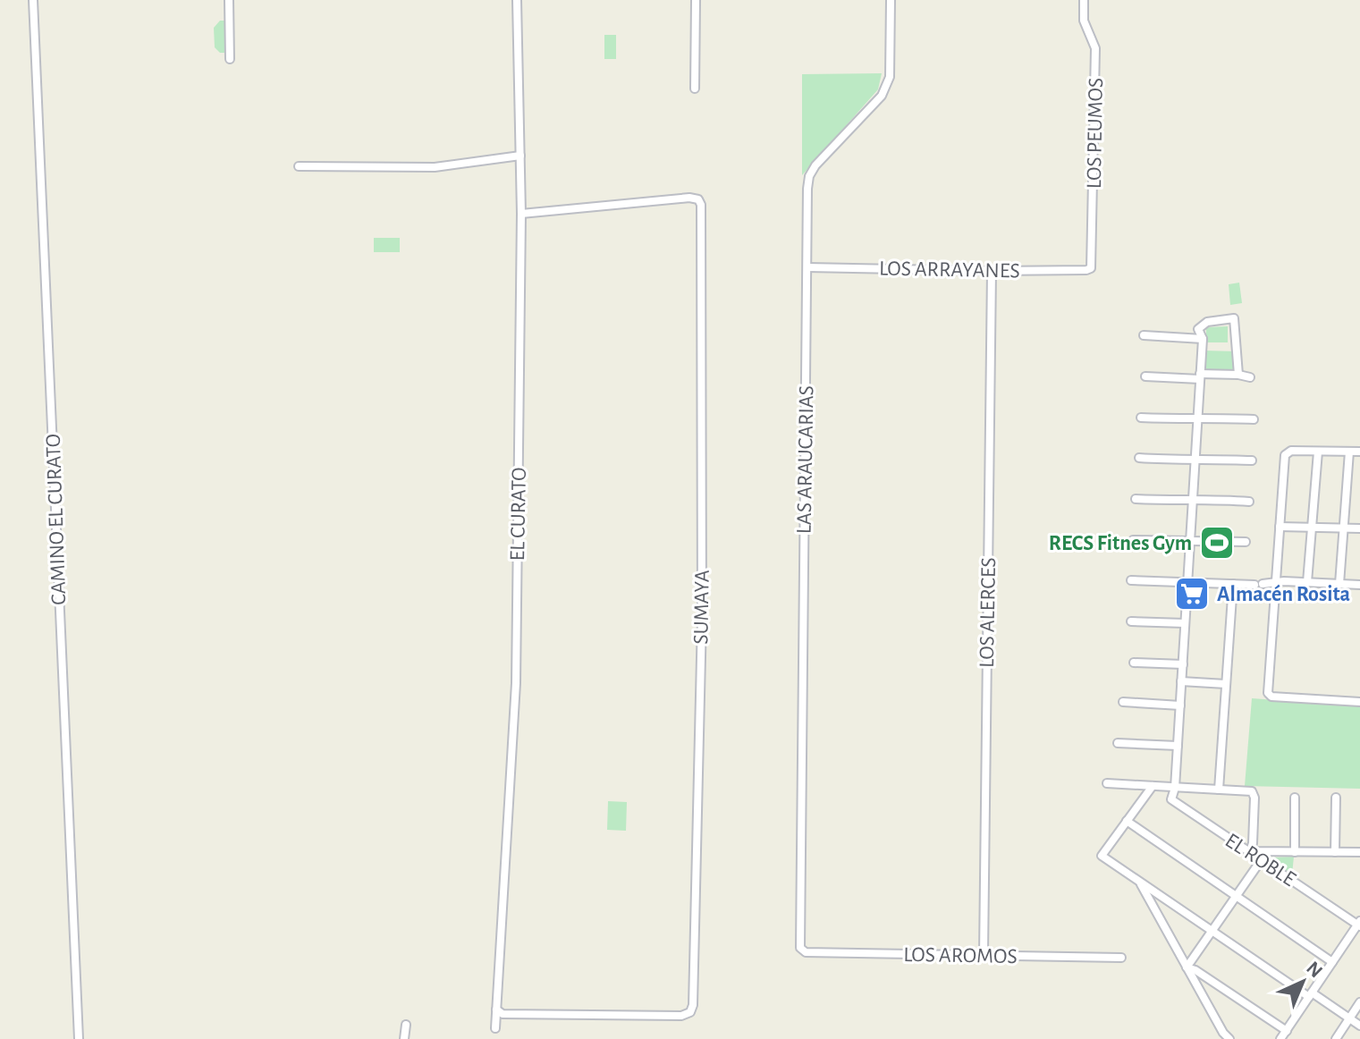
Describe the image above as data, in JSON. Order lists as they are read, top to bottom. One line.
{"streets":{"street":["LOS PEUMOS","LOS ARRAYANES","LAS ARAUCARIAS","EL CURATO","CAMINO EL CURATO","SUMAYA","LOS ALERCES","EL ROBLE","LOS AROMOS"]},"crossings":[["LOS PEUMOS","LOS ARRAYANES"],["LOS ARRAYANES","LAS ARAUCARIAS"],["LOS ARRAYANES","LOS ALERCES"],["LAS ARAUCARIAS","LOS AROMOS"],["EL CURATO","SUMAYA"],["LOS ALERCES","LOS AROMOS"]],"places":{"sports":["RECS Fitnes Gym"],"supermarket":["Almacén Rosita"]},"north":"top right"}
